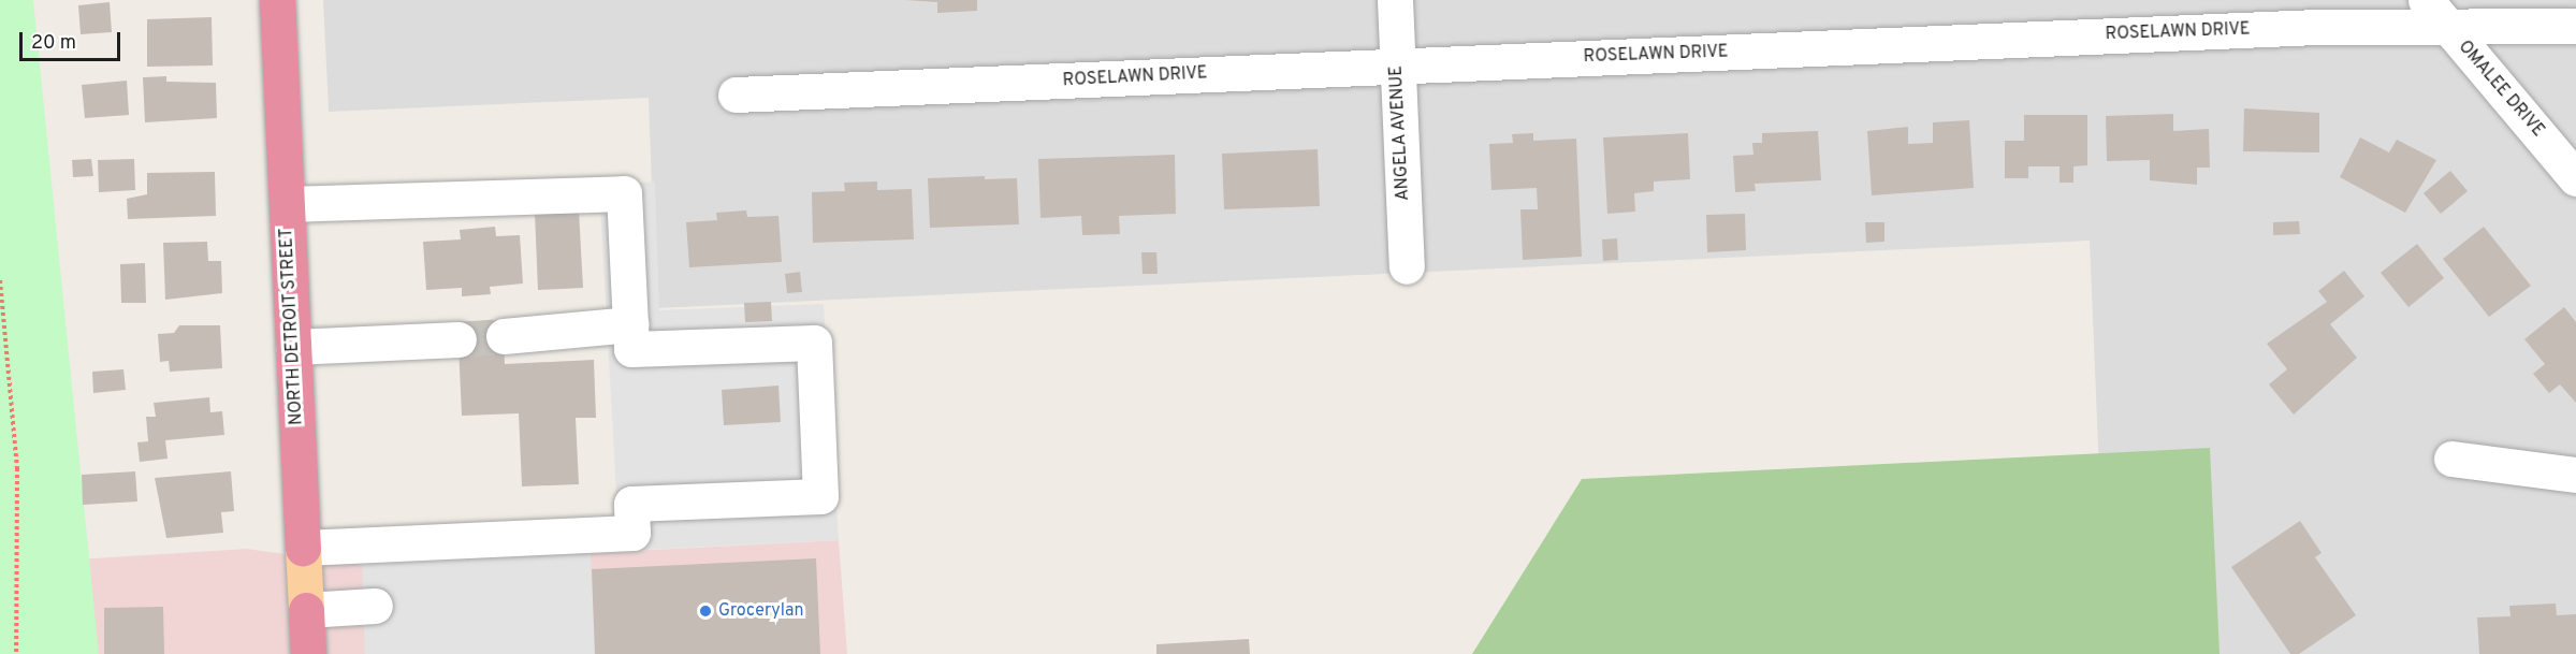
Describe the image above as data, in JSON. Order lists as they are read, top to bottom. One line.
{"streets":{"highway":["NORTH DETROIT STREET"],"street":["ROSELAWN DRIVE","OMALEE DRIVE","ANGELA AVENUE"]},"crossings":[["ROSELAWN DRIVE","OMALEE DRIVE"],["ROSELAWN DRIVE","ANGELA AVENUE"]],"places":["Grocerylan"],"scale_bar":"20 m"}
